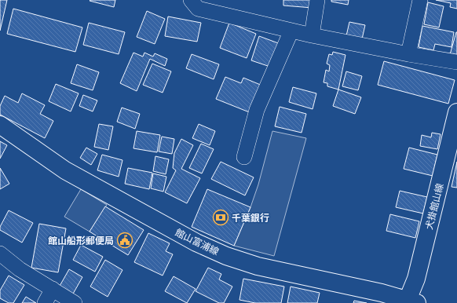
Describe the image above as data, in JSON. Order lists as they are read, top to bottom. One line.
{"streets":{"main road":["犬掛館山線","館山富浦線"]},"crossings":[["犬掛館山線","館山富浦線"]],"places":{"bank":["千葉銀行"],"public building":["館山船形郵便局"]}}
